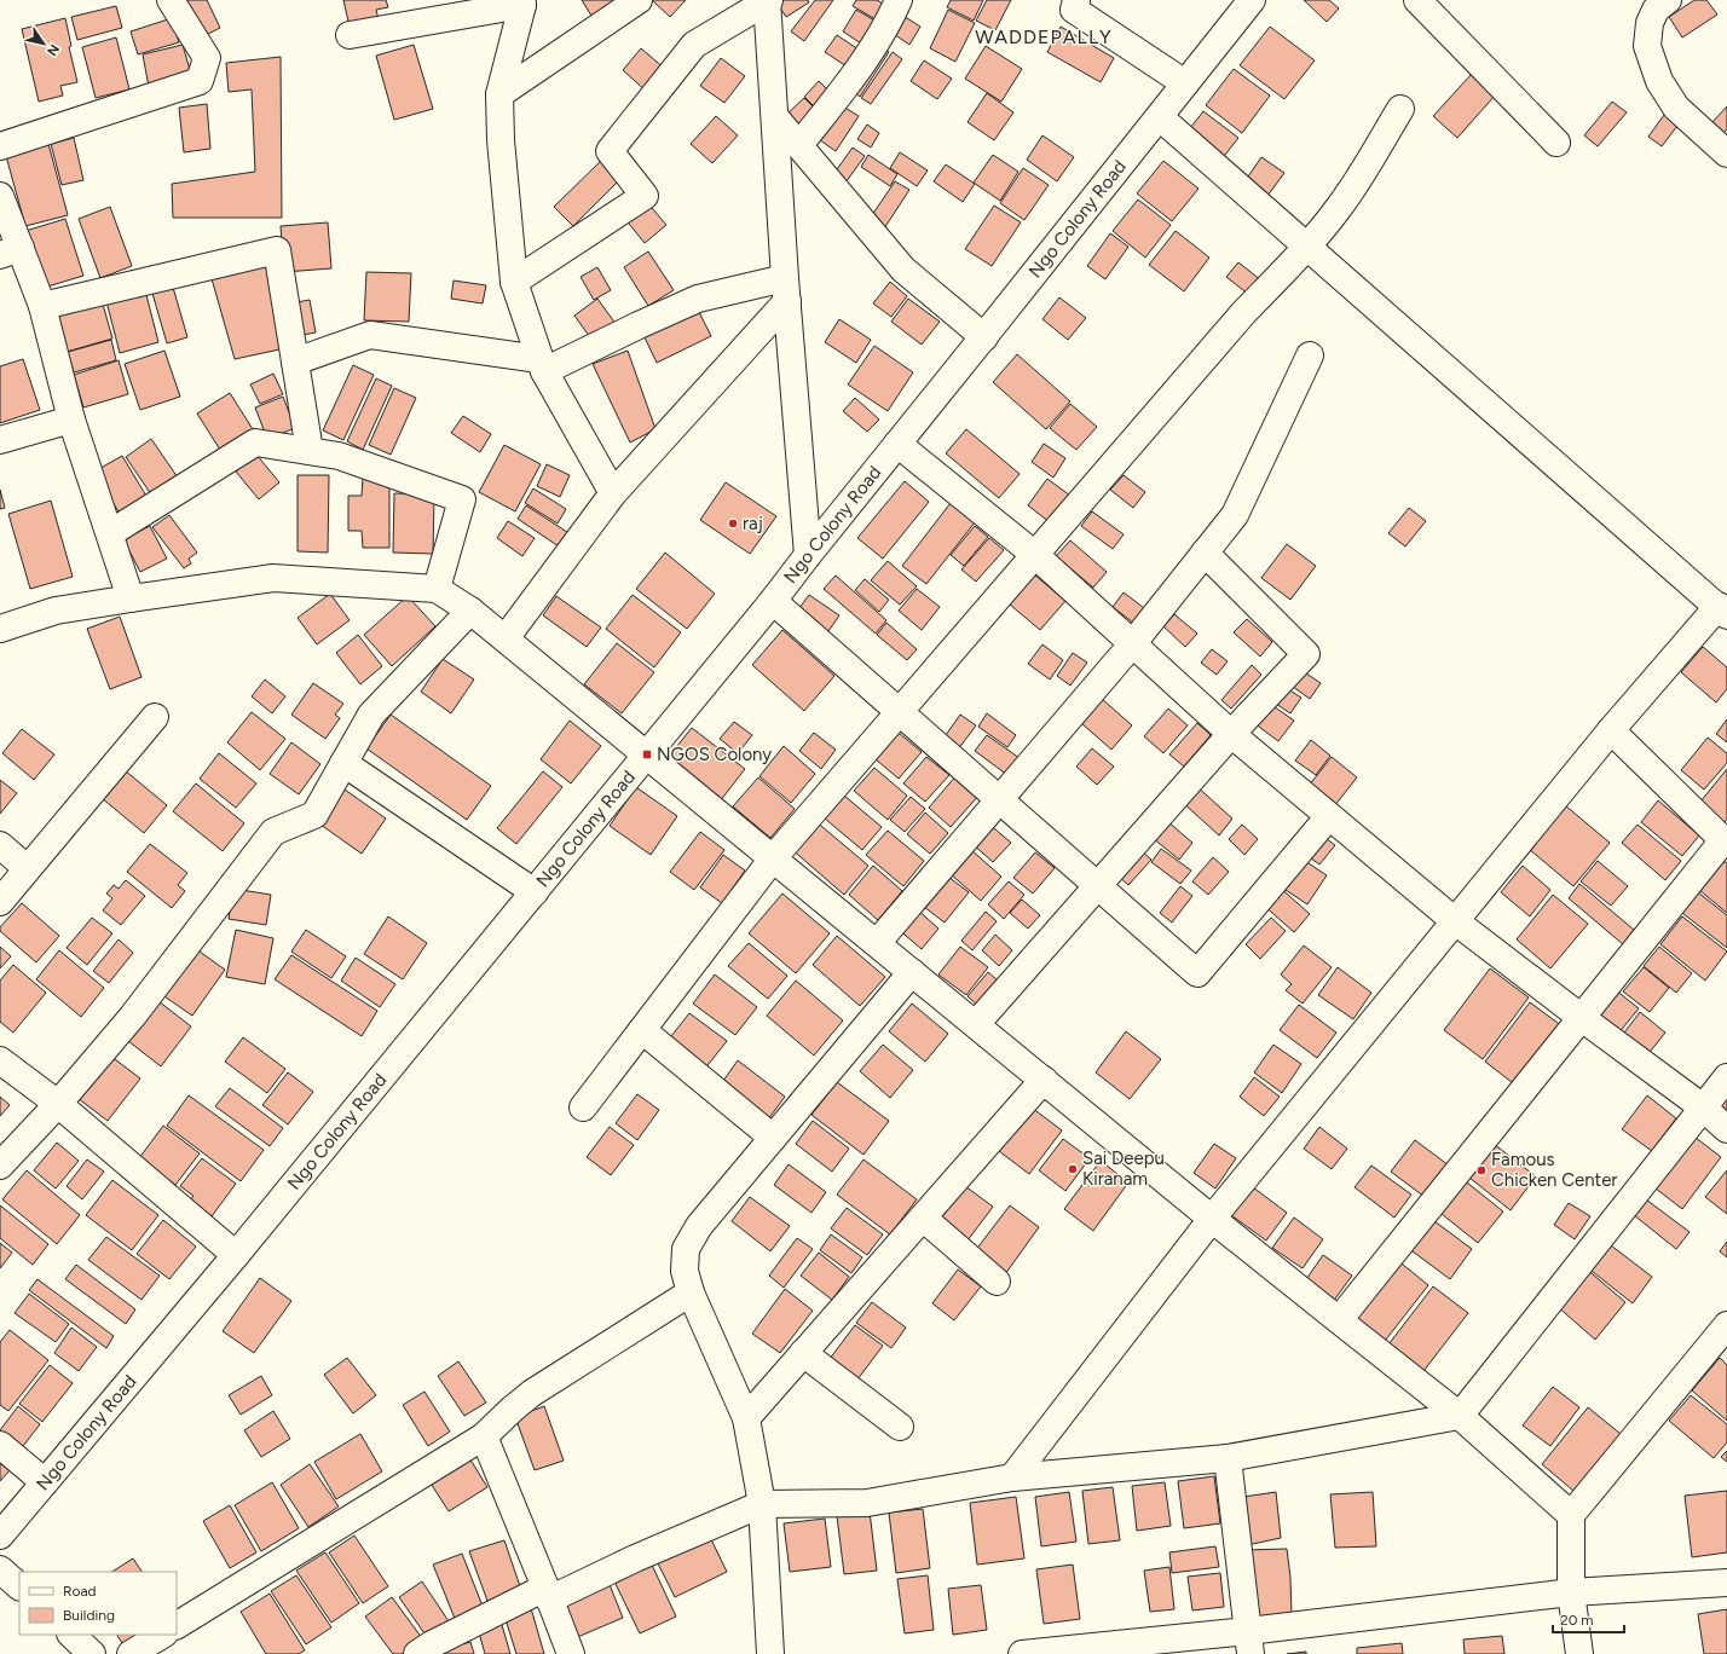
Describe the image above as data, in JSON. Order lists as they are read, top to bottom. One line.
{"streets":{"street":["Ngo Colony Road"]},"districts":["WADDEPALLY"],"places":{"other":["raj","Sai Deepu Kiranam","Famous Chicken Center"],"transit":["NGOS Colony"]},"legend":["Road","Building"],"scale_bar":"20 m","north":"bottom right"}
